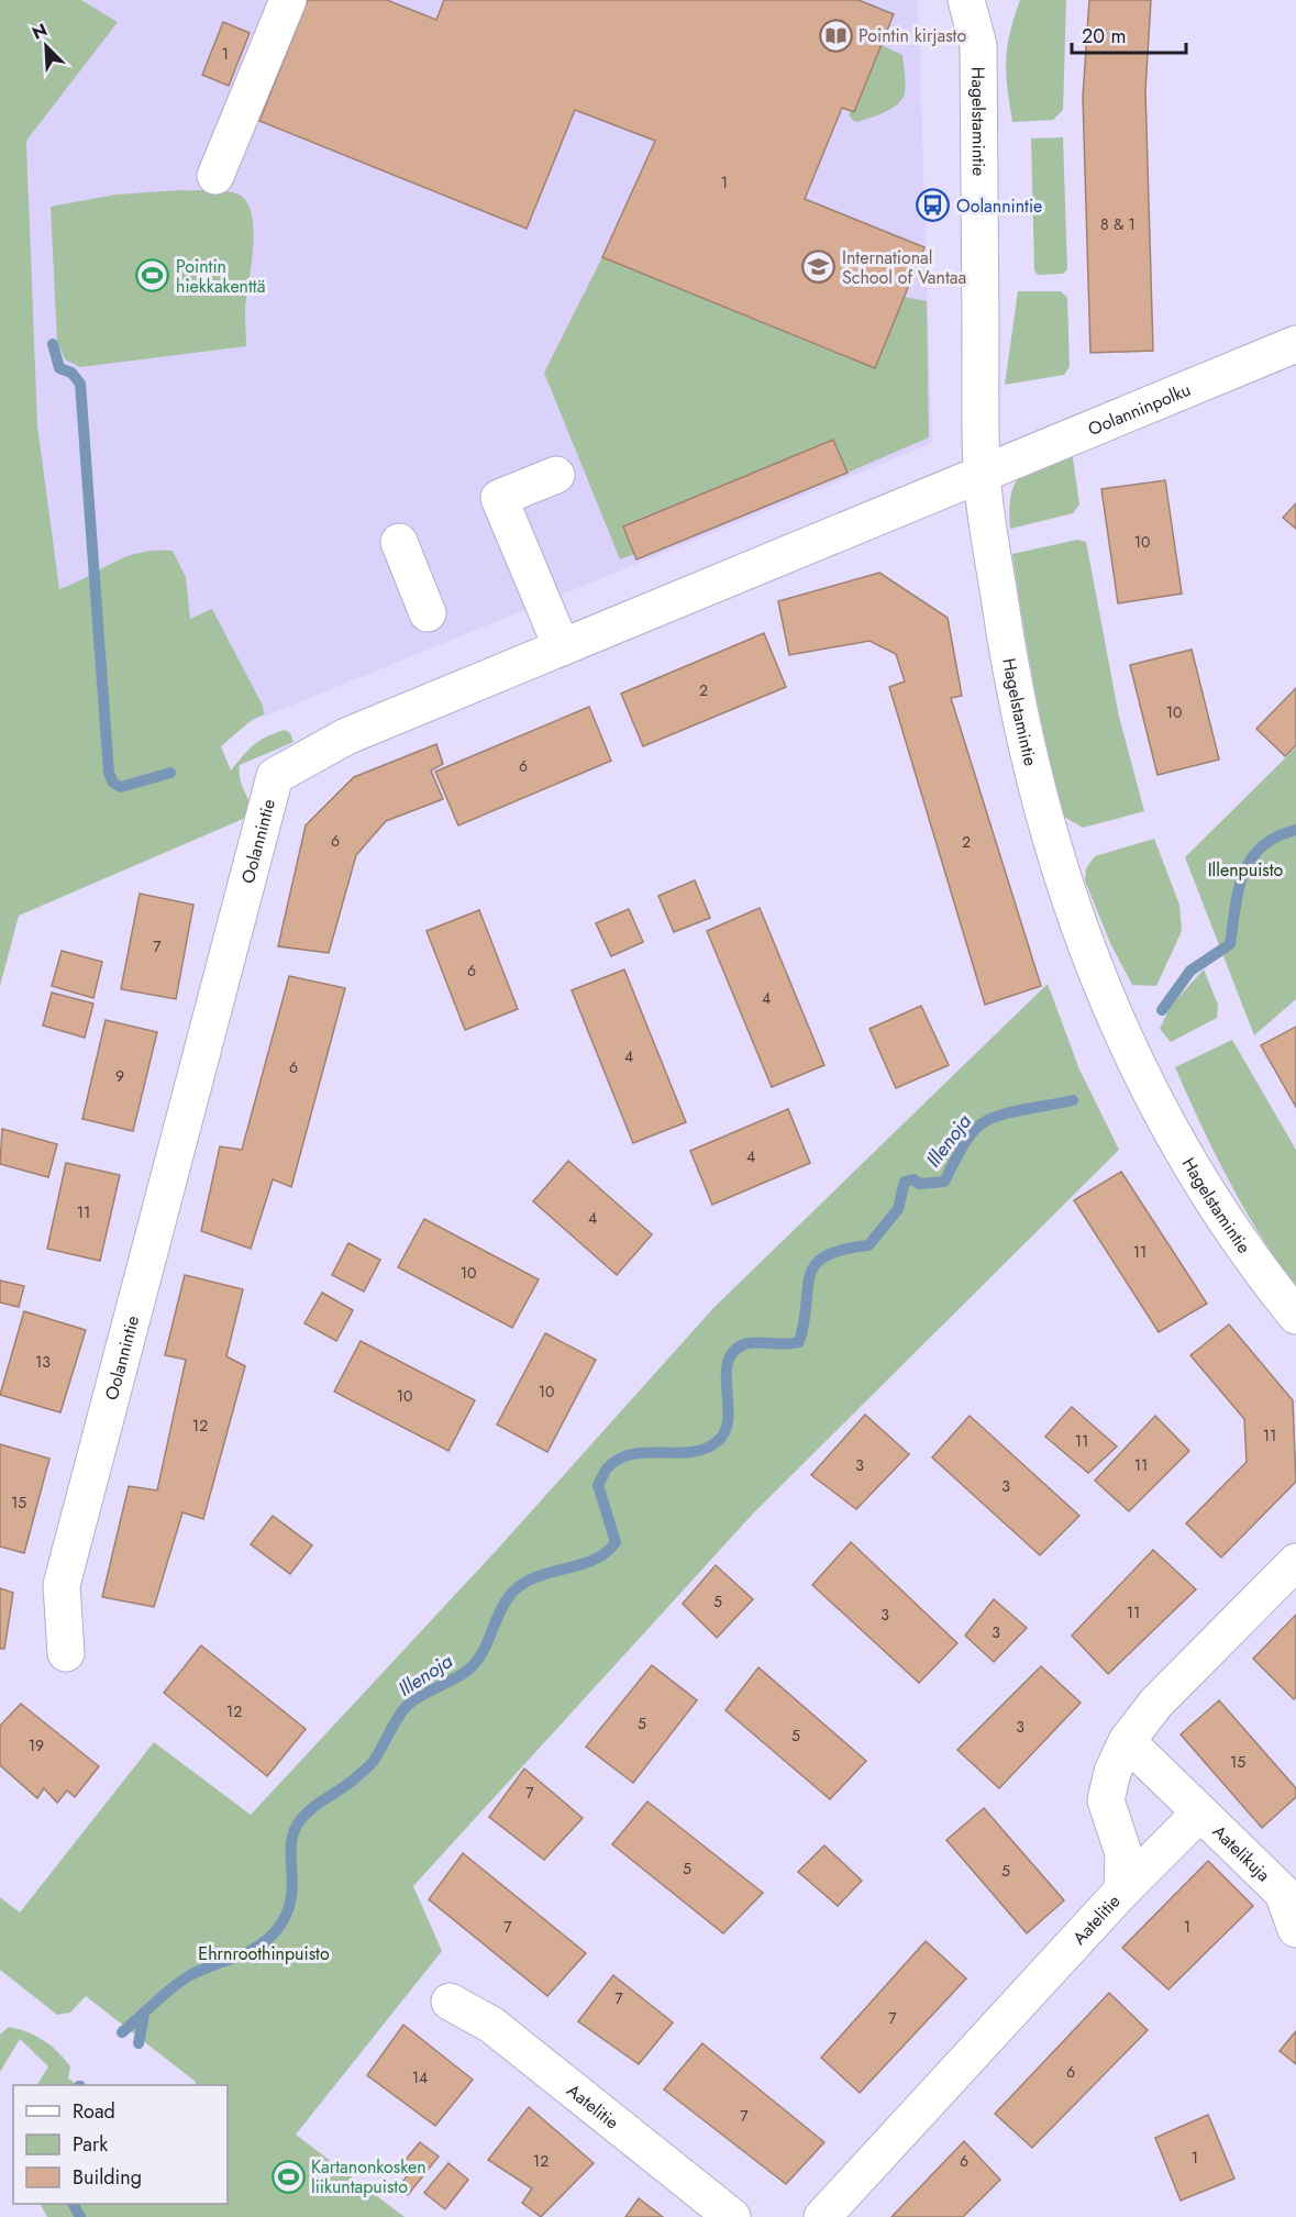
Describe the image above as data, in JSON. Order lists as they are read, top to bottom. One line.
{"streets":{"street":["Hagelstamintie","Oolanninpolku","Oolannintie","Aatelikuja","Aatelitie"]},"crossings":[["Hagelstamintie","Oolanninpolku"],["Hagelstamintie","Oolannintie"],["Oolanninpolku","Oolannintie"],["Aatelikuja","Aatelitie"]],"water":["Illenoja"],"parks":["Illenpuisto","Ehrnroothinpuisto"],"places":{"library":["Pointin kirjasto"],"bus stop":["Oolannintie"],"school or university":["International School of Vantaa"],"sports":["Pointin hiekkakenttä","Kartanonkosken liikuntapuisto"]},"house_numbers":["1","1","8 & 1","10","2","10","6","6","2","7","6","4","4","6","9","4","11","4","11","10","13","10","10","12","11","11","3","11","3","15","5","11","3","3","12","5","3","5","19","15","7","5","5","7","1","7","7","6","14","7","1","12","6"],"legend":["Road","Park","Building"],"scale_bar":"20 m","north":"top left"}
